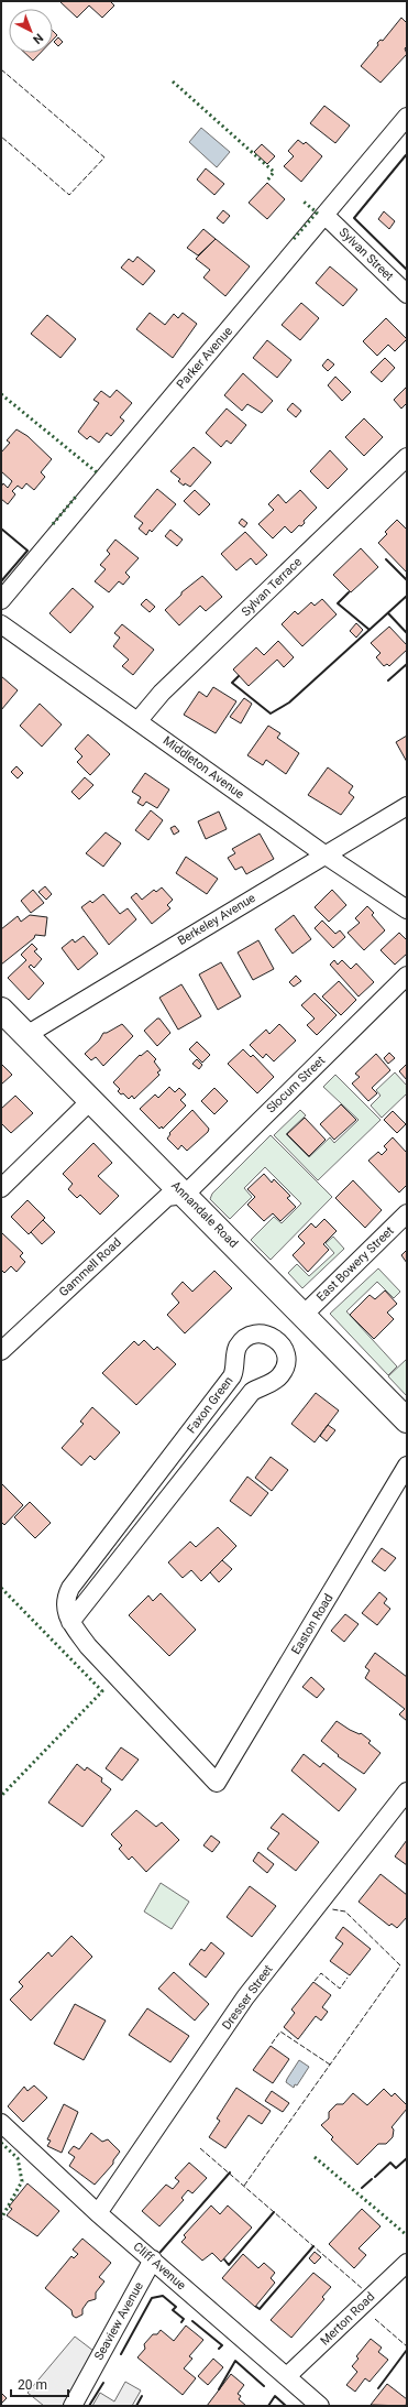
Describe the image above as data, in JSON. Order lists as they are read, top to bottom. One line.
{"streets":{"street":["Sylvan Street","Parker Avenue","Sylvan Terrace","Middleton Avenue","Berkeley Avenue","Slocum Street","Annandale Road","East Bowery Street","Gammell Road","Faxon Green","Easton Road","Dresser Street","Cliff Avenue","Merton Road","Seaview Avenue"]},"crossings":[["Sylvan Street","Parker Avenue"],["Sylvan Terrace","Middleton Avenue"],["Middleton Avenue","Berkeley Avenue"],["Berkeley Avenue","Annandale Road"],["Slocum Street","Annandale Road"],["Slocum Street","Gammell Road"],["Annandale Road","East Bowery Street"],["Annandale Road","Gammell Road"],["Faxon Green","Easton Road"],["Dresser Street","Cliff Avenue"],["Cliff Avenue","Merton Road"],["Cliff Avenue","Seaview Avenue"]],"scale_bar":"20 m","north":"bottom right"}
